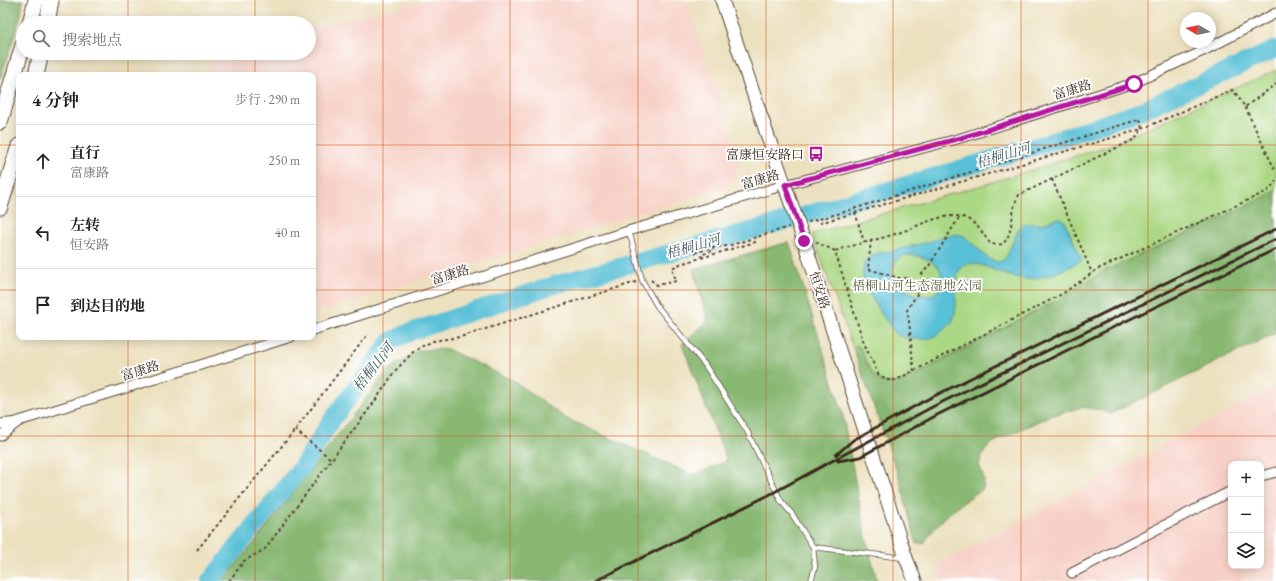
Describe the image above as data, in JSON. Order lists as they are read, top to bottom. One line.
{"streets":{"street":["富康路","恒安路"]},"crossings":[["富康路","恒安路"]],"water":["梧桐山河"],"parks":["梧桐山河生态湿地公园"],"places":{"bus stop":["富康恒安路口"]},"north":"left","page":{"search":"搜索地点","heading":["4 分钟","步行 · 290 m"],"list":[["直行","富康路","250 m"],["左转","恒安路","40 m"],"到达目的地"],"map_buttons":["+","−"]}}
